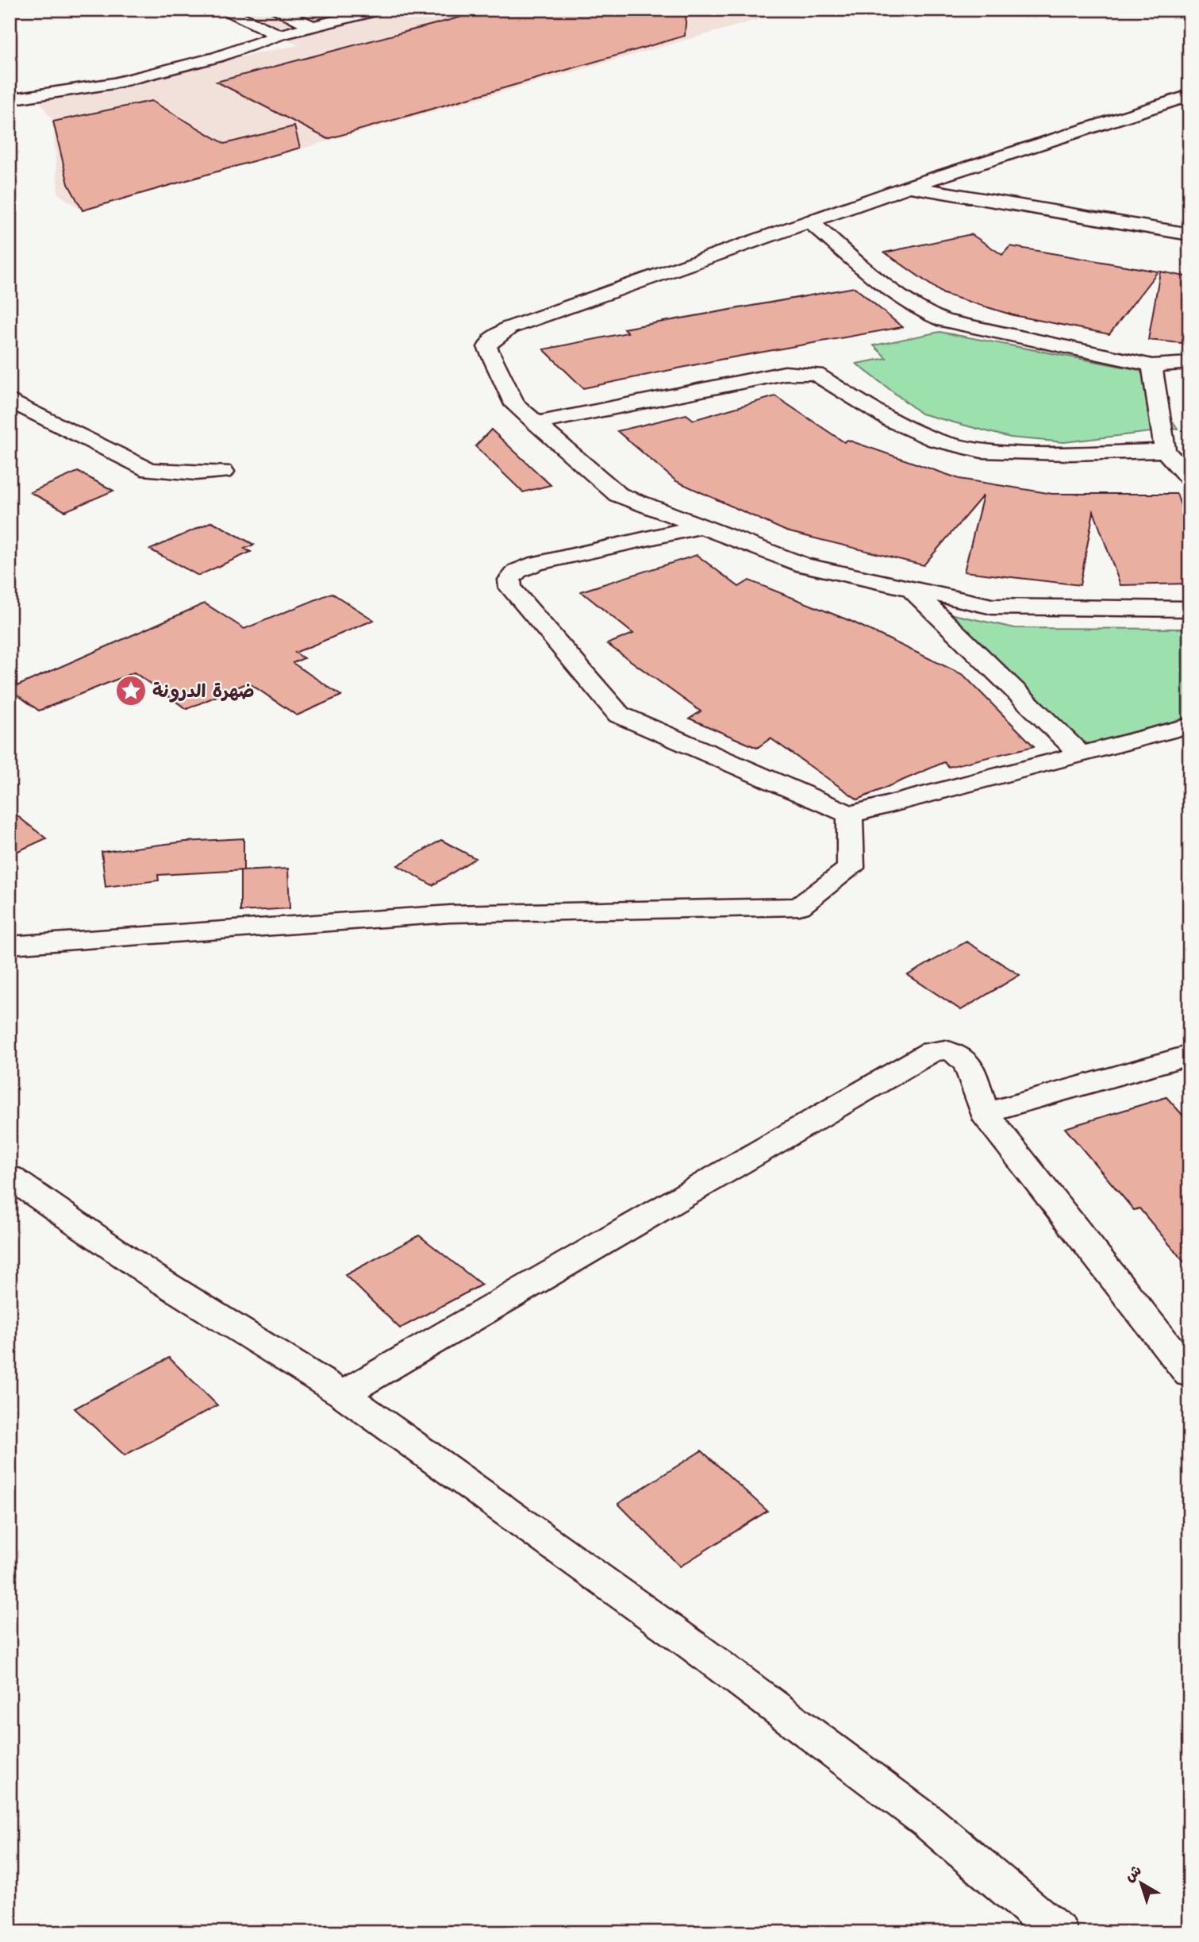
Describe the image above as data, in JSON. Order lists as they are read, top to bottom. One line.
{"places":{"place":["ضهرة الدرونة"]},"north":"top left"}
